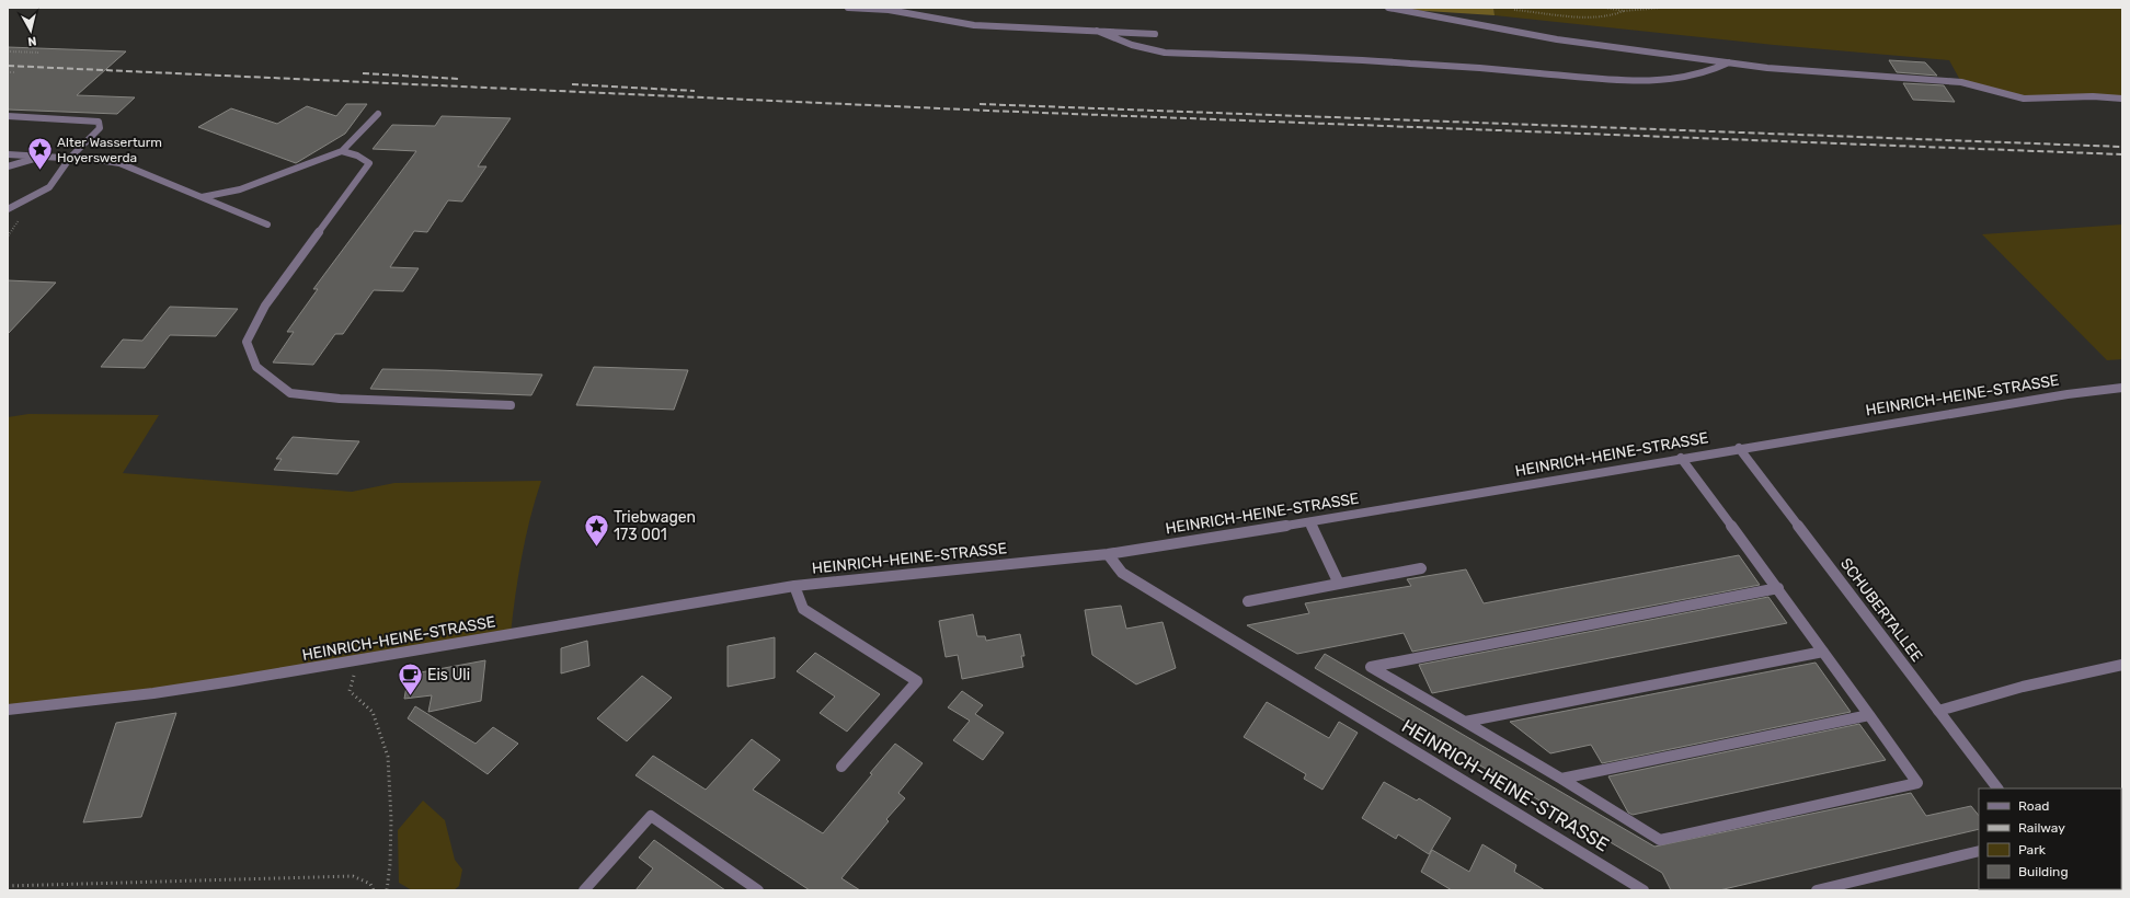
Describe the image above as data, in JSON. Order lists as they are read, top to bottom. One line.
{"streets":{"street":["HEINRICH-HEINE-STRASSE","SCHUBERTALLEE"]},"crossings":[["HEINRICH-HEINE-STRASSE","SCHUBERTALLEE"]],"places":{"place":["Alter Wasserturm Hoyerswerda","Triebwagen 173 001"],"cafe":["Eis Uli"]},"legend":["Road","Railway","Park","Building"],"north":"bottom"}
